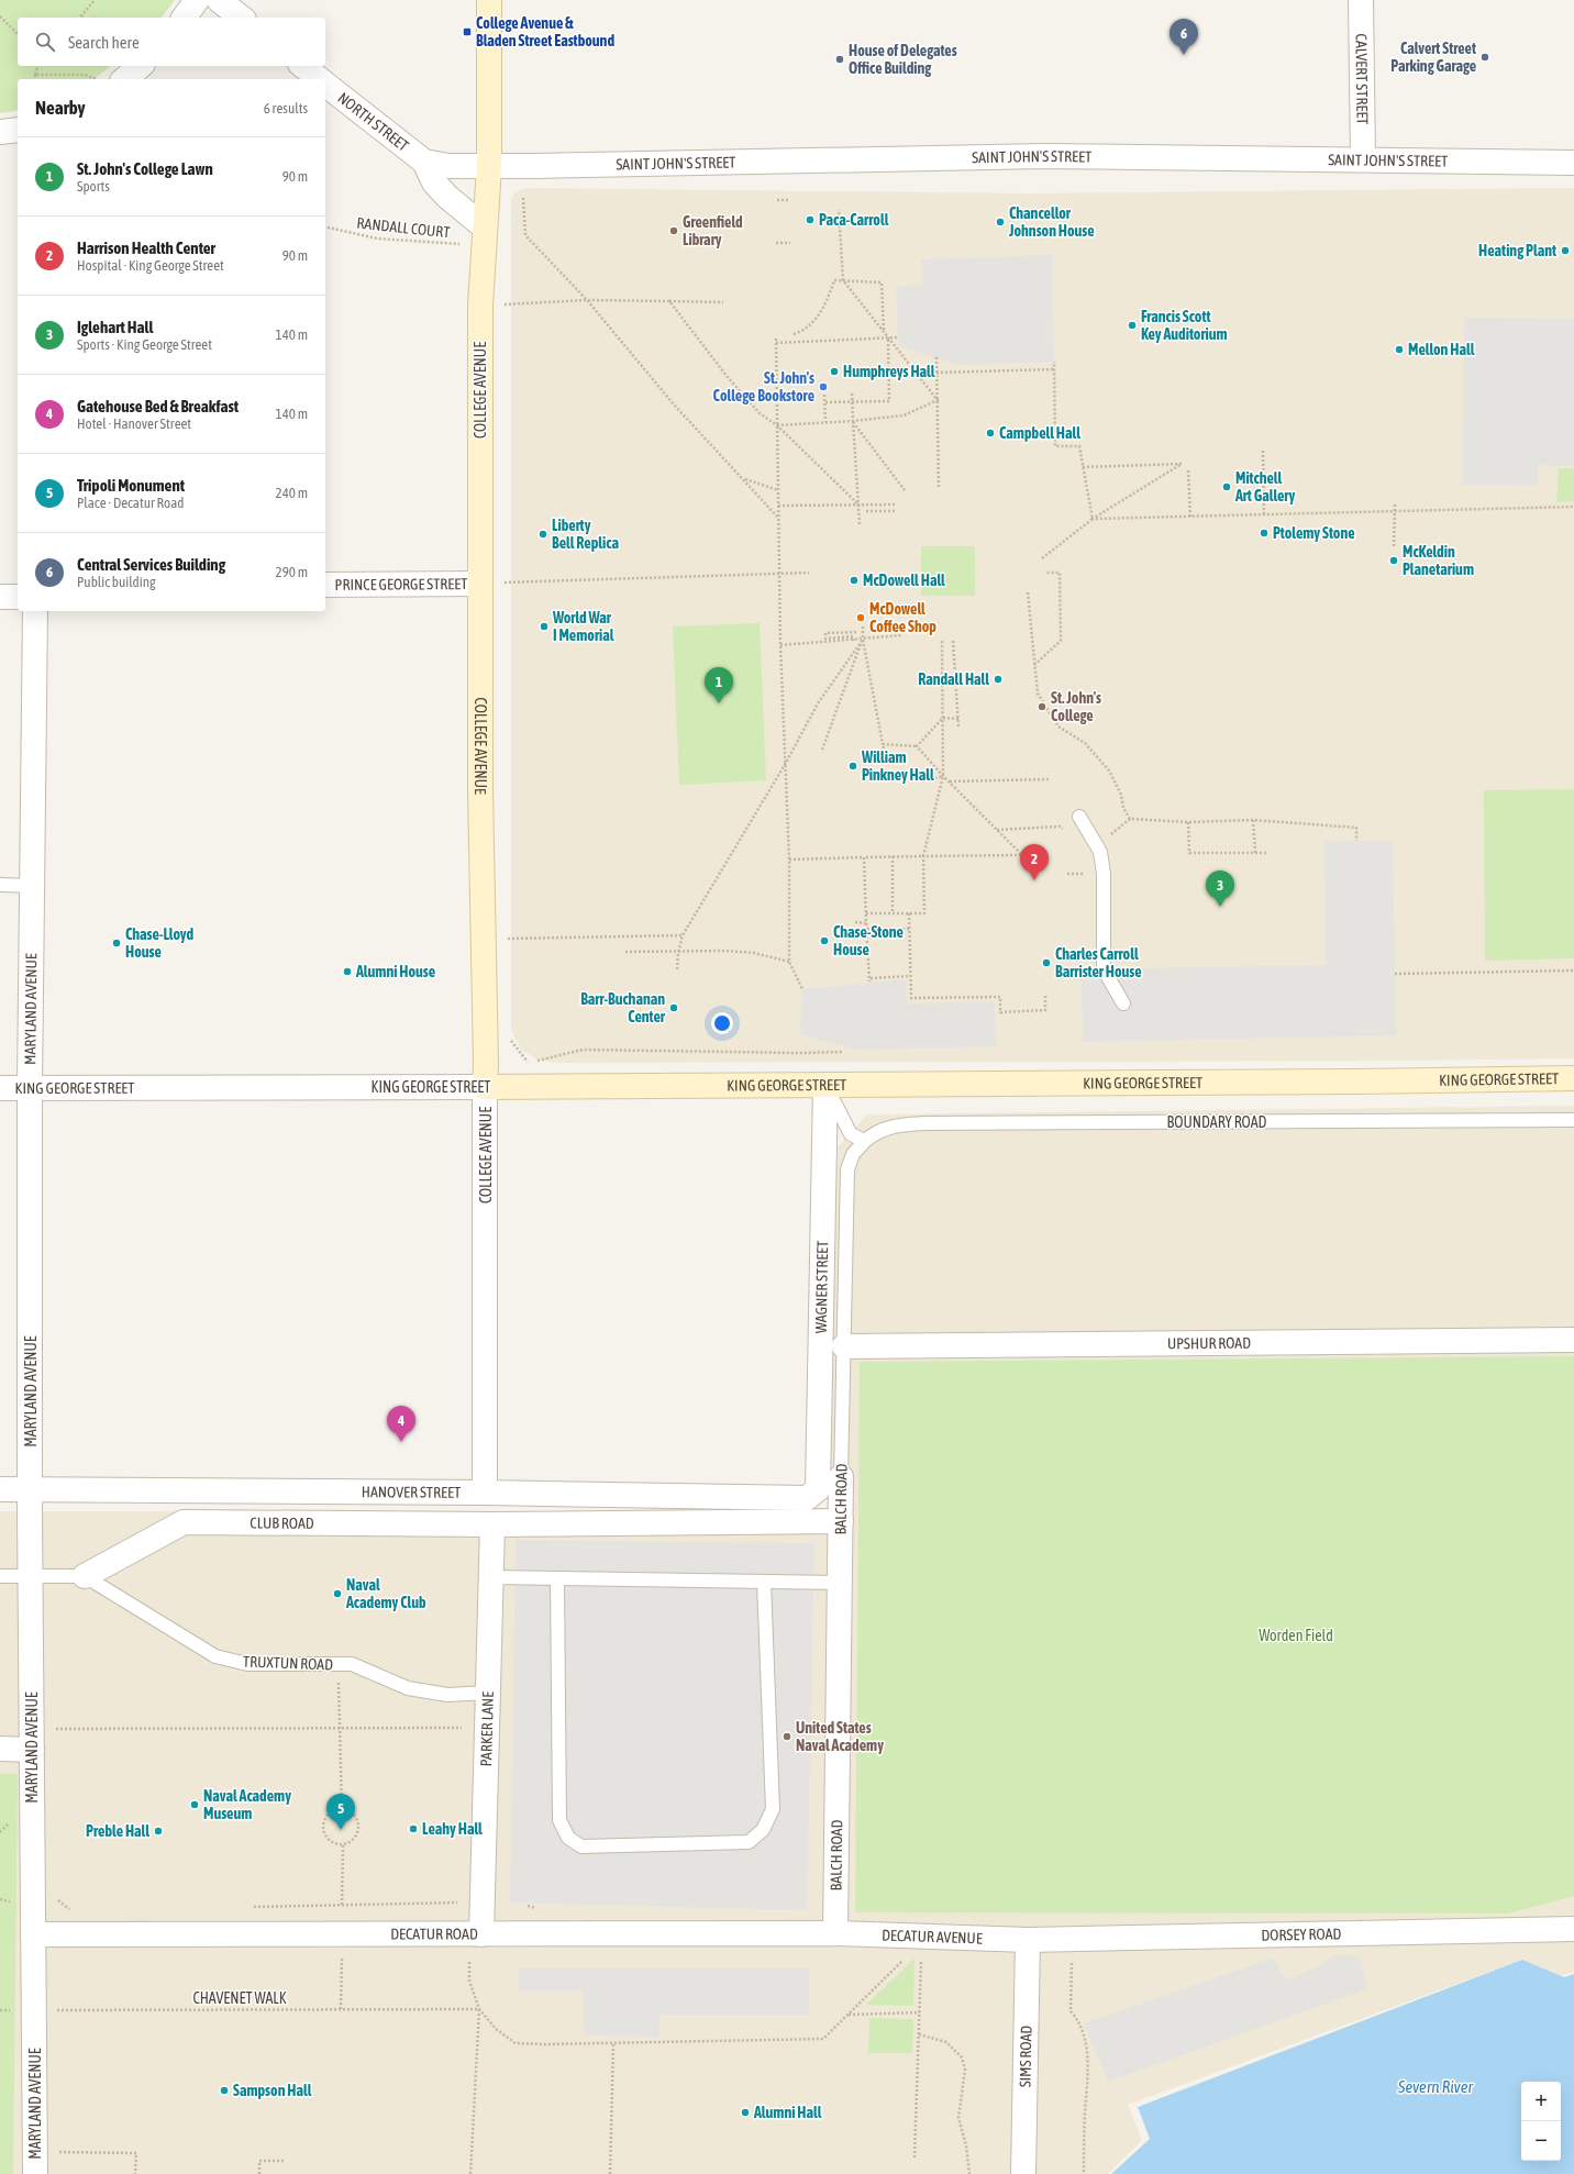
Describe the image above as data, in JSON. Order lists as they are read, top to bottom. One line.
{"streets":{"main road":["COLLEGE AVENUE","KING GEORGE STREET"],"street":["CALVERT STREET","NORTH STREET","SAINT JOHN'S STREET","PRINCE GEORGE STREET","MARYLAND AVENUE","WAGNER STREET","UPSHUR ROAD","HANOVER STREET","BALCH ROAD","CLUB ROAD","PARKER LANE","DECATUR ROAD","DORSEY ROAD","DECATUR AVENUE","SIMS ROAD"],"lane":["BOUNDARY ROAD","TRUXTUN ROAD"],"path":["RANDALL COURT","CHAVENET WALK"]},"crossings":[["CALVERT STREET","SAINT JOHN'S STREET"],["NORTH STREET","SAINT JOHN'S STREET"],["NORTH STREET","RANDALL COURT"],["NORTH STREET","COLLEGE AVENUE"],["SAINT JOHN'S STREET","COLLEGE AVENUE"],["RANDALL COURT","COLLEGE AVENUE"],["COLLEGE AVENUE","PRINCE GEORGE STREET"],["COLLEGE AVENUE","KING GEORGE STREET"],["COLLEGE AVENUE","HANOVER STREET"],["MARYLAND AVENUE","KING GEORGE STREET"],["MARYLAND AVENUE","HANOVER STREET"],["MARYLAND AVENUE","DECATUR ROAD"],["MARYLAND AVENUE","CHAVENET WALK"],["KING GEORGE STREET","WAGNER STREET"],["BOUNDARY ROAD","BALCH ROAD"],["WAGNER STREET","HANOVER STREET"],["UPSHUR ROAD","BALCH ROAD"],["BALCH ROAD","CLUB ROAD"],["BALCH ROAD","DECATUR ROAD"],["BALCH ROAD","DECATUR AVENUE"],["CLUB ROAD","TRUXTUN ROAD"],["CLUB ROAD","PARKER LANE"],["TRUXTUN ROAD","PARKER LANE"],["PARKER LANE","DECATUR ROAD"],["DECATUR ROAD","DECATUR AVENUE"],["DORSEY ROAD","DECATUR AVENUE"],["DORSEY ROAD","SIMS ROAD"],["DECATUR AVENUE","SIMS ROAD"]],"water":["Severn River"],"parks":["Worden Field"],"places":{"transit":["College Avenue & Bladen Street Eastbound"],"other":["Calvert Street Parking Garage","House of Delegates Office Building","Paca-Carroll","Chancellor Johnson House","Greenfield Library","Heating Plant","Francis Scott Key Auditorium","Mellon Hall","Humphreys Hall","St. John's College Bookstore","Campbell Hall","Mitchell Art Gallery","Ptolemy Stone","Liberty Bell Replica","McKeldin Planetarium","McDowell Hall","McDowell Coffee Shop","World War I Memorial","Randall Hall","St. John's College","William Pinkney Hall","Chase-Stone House","Chase-Lloyd House","Charles Carroll Barrister House","Alumni House","Barr-Buchanan Center","Naval Academy Club","United States Naval Academy","Naval Academy Museum","Leahy Hall","Preble Hall","Sampson Hall","Alumni Hall"]},"page":{"search":"Search here","pins":["6","1","2","3","4","5"],"heading":["Nearby","6 results"],"list":[{"mark":"1","name":"St. John's College Lawn","note":"Sports","value":"90 m"},{"mark":"2","name":"Harrison Health Center","note":"Hospital · King George Street","value":"90 m"},{"mark":"3","name":"Iglehart Hall","note":"Sports · King George Street","value":"140 m"},{"mark":"4","name":"Gatehouse Bed & Breakfast","note":"Hotel · Hanover Street","value":"140 m"},{"mark":"5","name":"Tripoli Monument","note":"Place · Decatur Road","value":"240 m"},{"mark":"6","name":"Central Services Building","note":"Public building","value":"290 m"}],"map_buttons":["+","−"]}}
